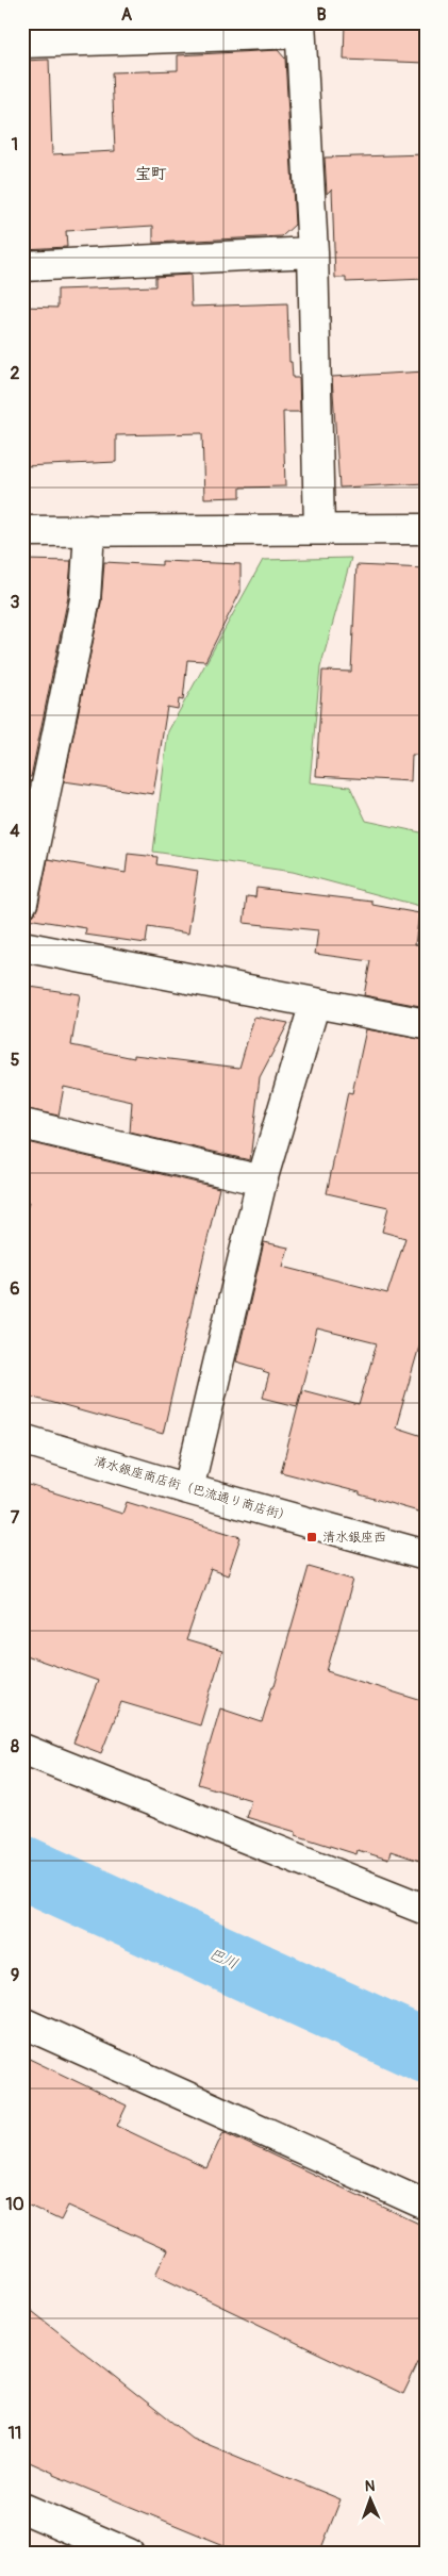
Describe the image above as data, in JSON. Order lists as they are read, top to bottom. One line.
{"streets":{"street":["清水銀座商店街（巴流通り商店街）"]},"districts":["宝町"],"water":["巴川"],"places":{"transit":["清水銀座西"]},"north":"top","grid":{"columns":["A","B"],"rows":["1","2","3","4","5","6","7","8","9","10","11"]}}
